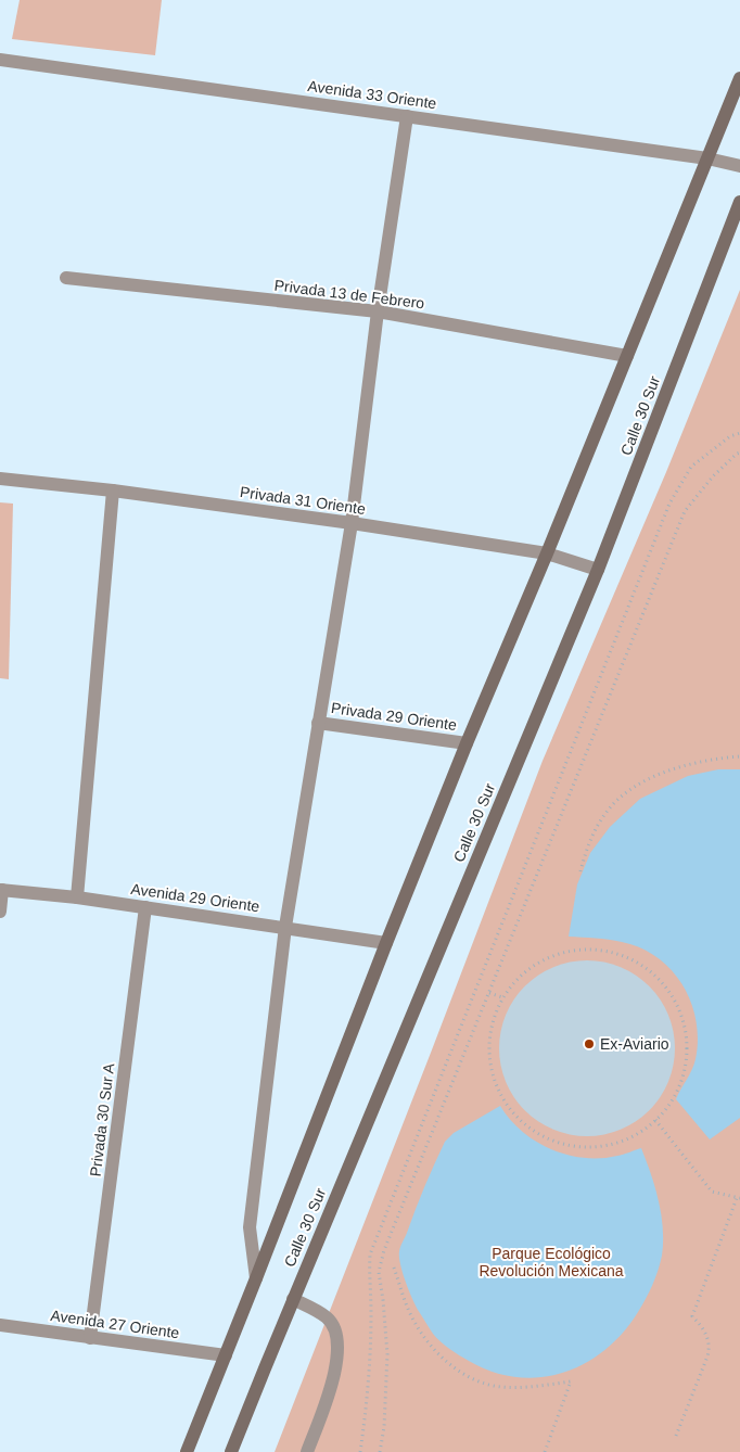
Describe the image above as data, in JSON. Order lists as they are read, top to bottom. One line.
{"streets":{"main road":["Calle 30 Sur"],"street":["Avenida 33 Oriente","Privada 13 de Febrero","Privada 31 Oriente","Privada 29 Oriente","Avenida 29 Oriente","Privada 30 Sur A","Avenida 27 Oriente"]},"crossings":[["Avenida 33 Oriente","Calle 30 Sur"],["Privada 13 de Febrero","Calle 30 Sur"],["Calle 30 Sur","Privada 31 Oriente"],["Calle 30 Sur","Privada 29 Oriente"],["Calle 30 Sur","Avenida 29 Oriente"],["Calle 30 Sur","Avenida 27 Oriente"],["Avenida 29 Oriente","Privada 30 Sur A"],["Privada 30 Sur A","Avenida 27 Oriente"]],"parks":["Parque Ecológico Revolución Mexicana"],"places":["Ex-Aviario"]}
